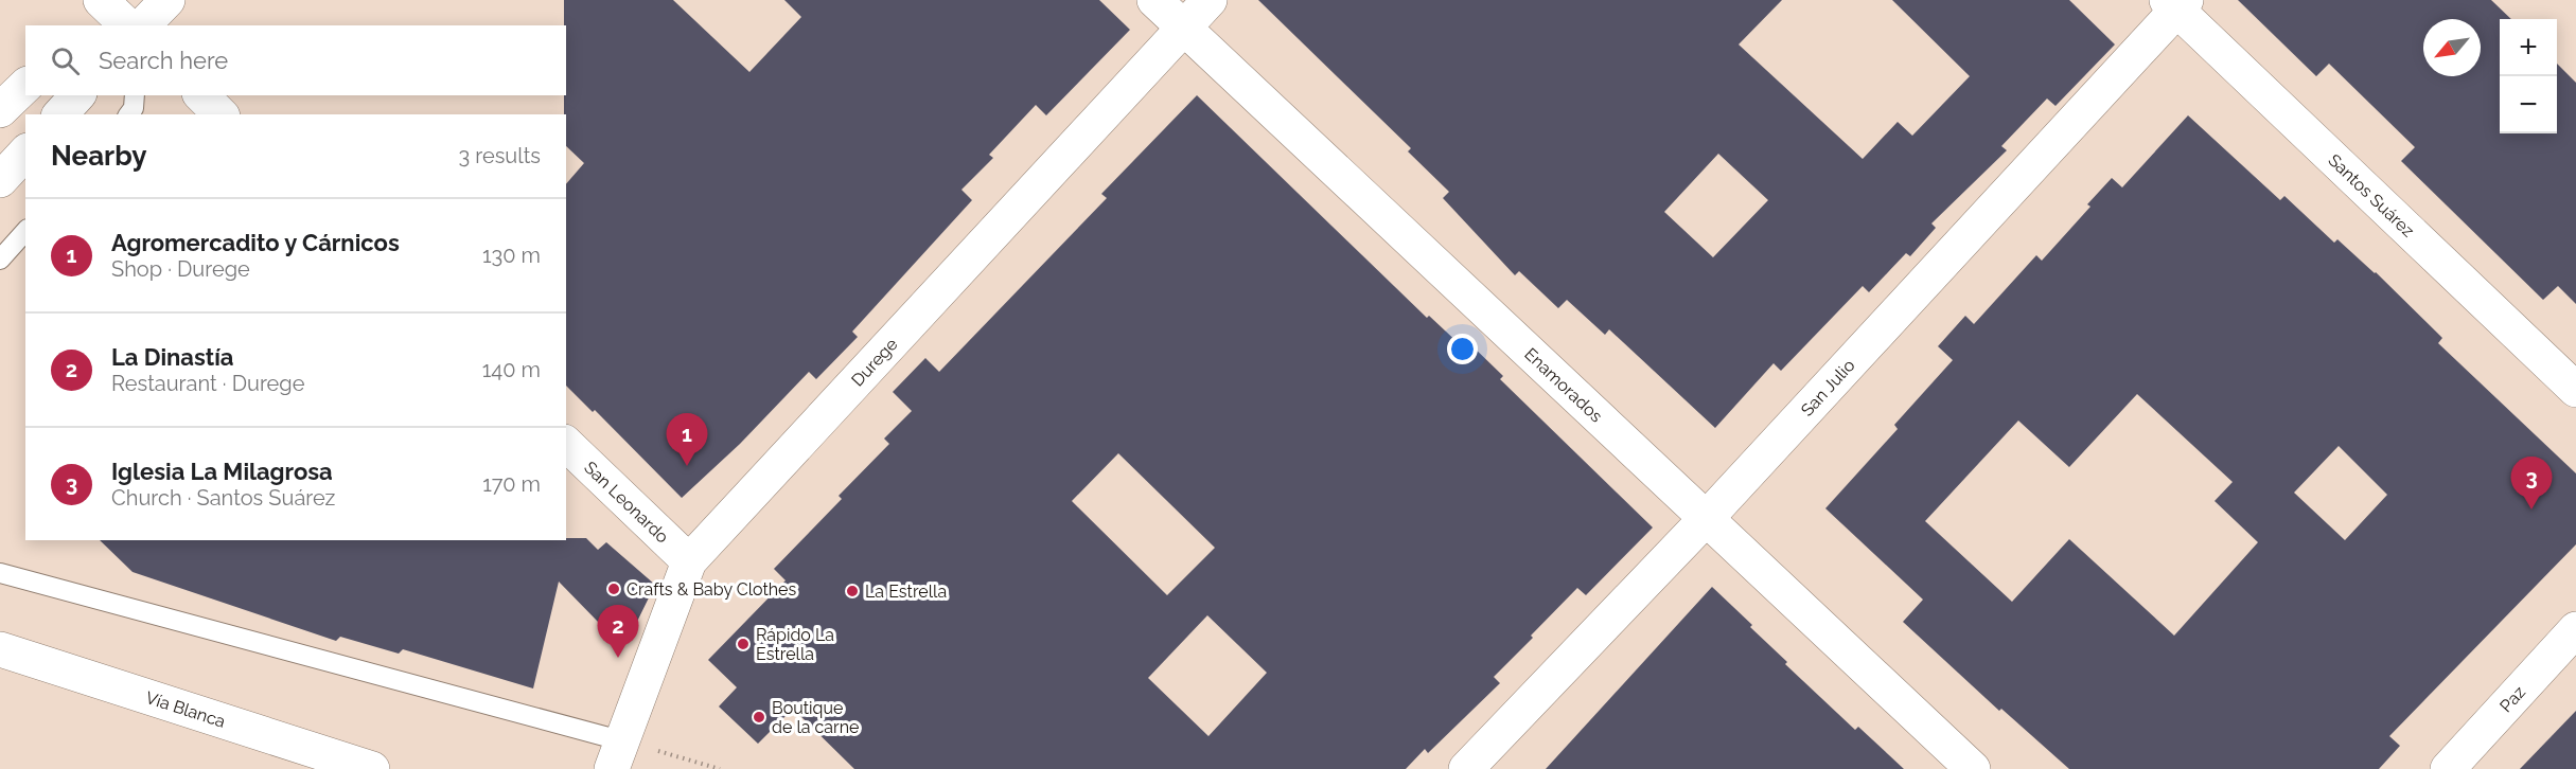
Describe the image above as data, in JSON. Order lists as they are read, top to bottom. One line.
{"streets":{"street":["Santos Suárez","Durege","Enamorados","San Julio","San Leonardo","Paz","Vía Blanca"]},"crossings":[["Santos Suárez","San Julio"],["Durege","Enamorados"],["Durege","San Leonardo"],["Enamorados","San Julio"]],"places":["Crafts & Baby Clothes","La Estrella","Rápido La Estrella","Boutique de la carne"],"north":"bottom left","page":{"map_buttons":["+","−"],"search":"Search here","heading":["Nearby","3 results"],"list":[{"mark":"1","name":"Agromercadito y Cárnicos","note":"Shop · Durege","value":"130 m"},{"mark":"2","name":"La Dinastía","note":"Restaurant · Durege","value":"140 m"},{"mark":"3","name":"Iglesia La Milagrosa","note":"Church · Santos Suárez","value":"170 m"}],"pins":["1","3","2"]}}
